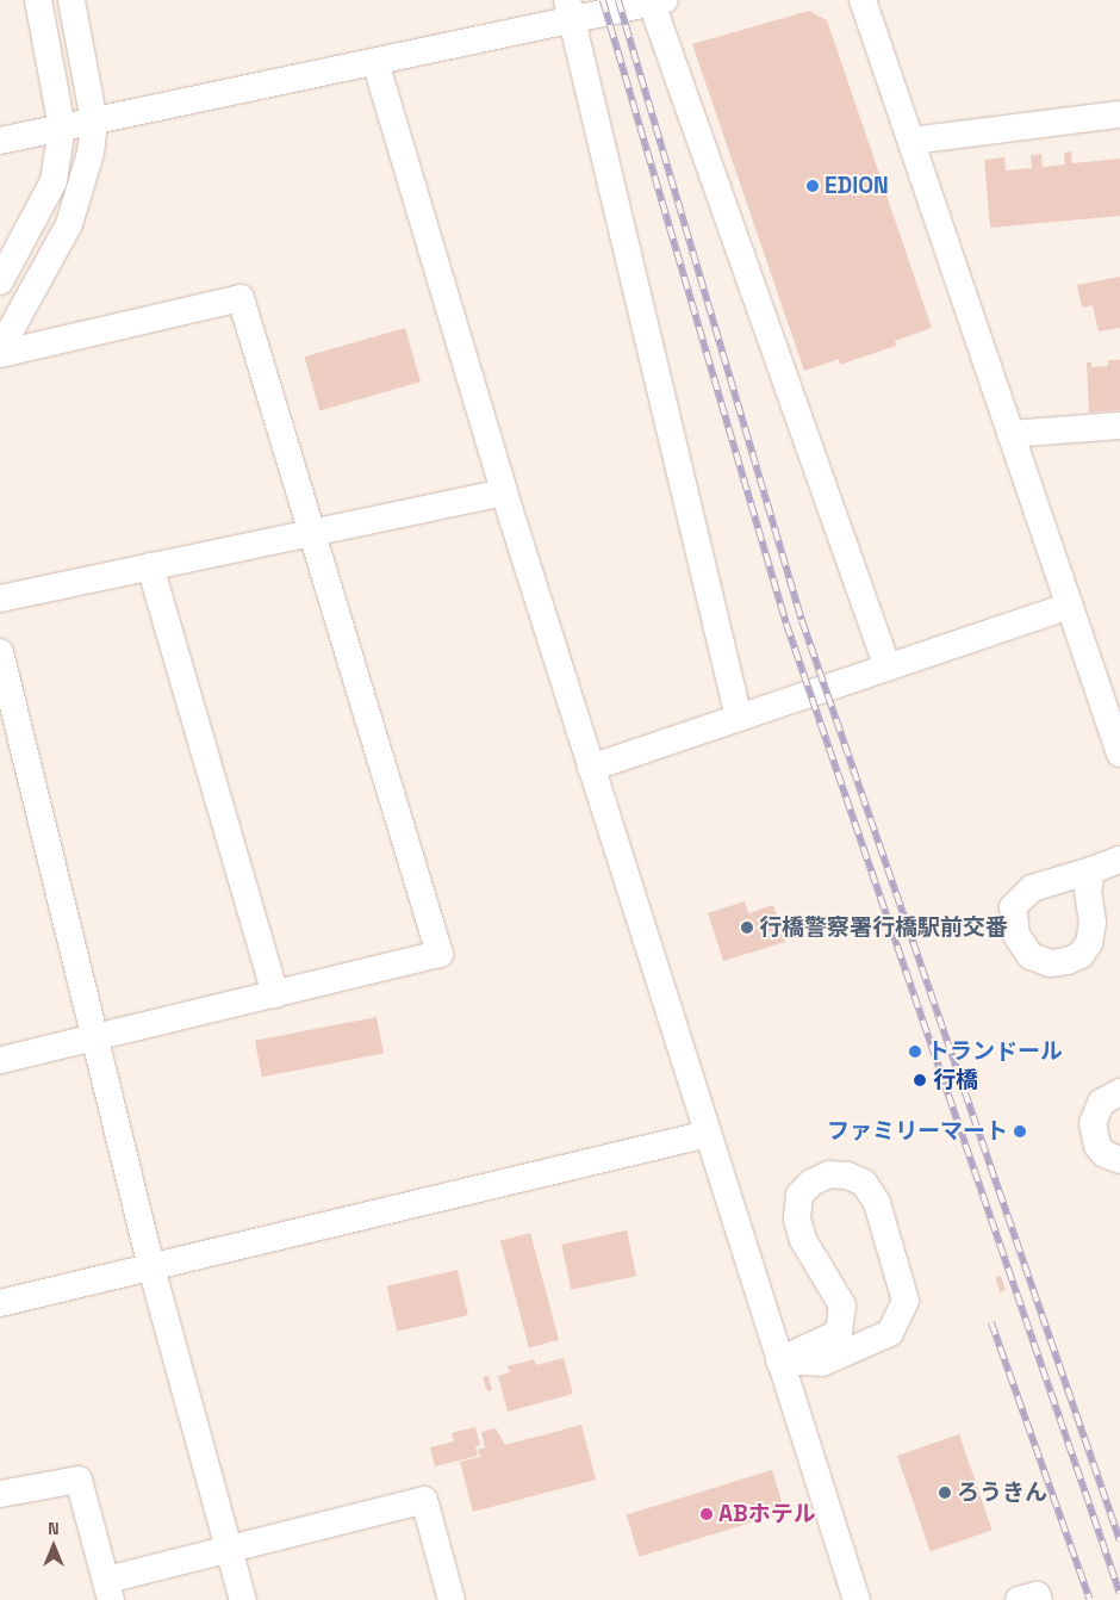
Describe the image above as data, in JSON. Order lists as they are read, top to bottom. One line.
{"places":["EDION","行橋警察署行橋駅前交番","トランドール","行橋","ファミリーマート","ろうきん","ABホテル"],"north":"top"}
